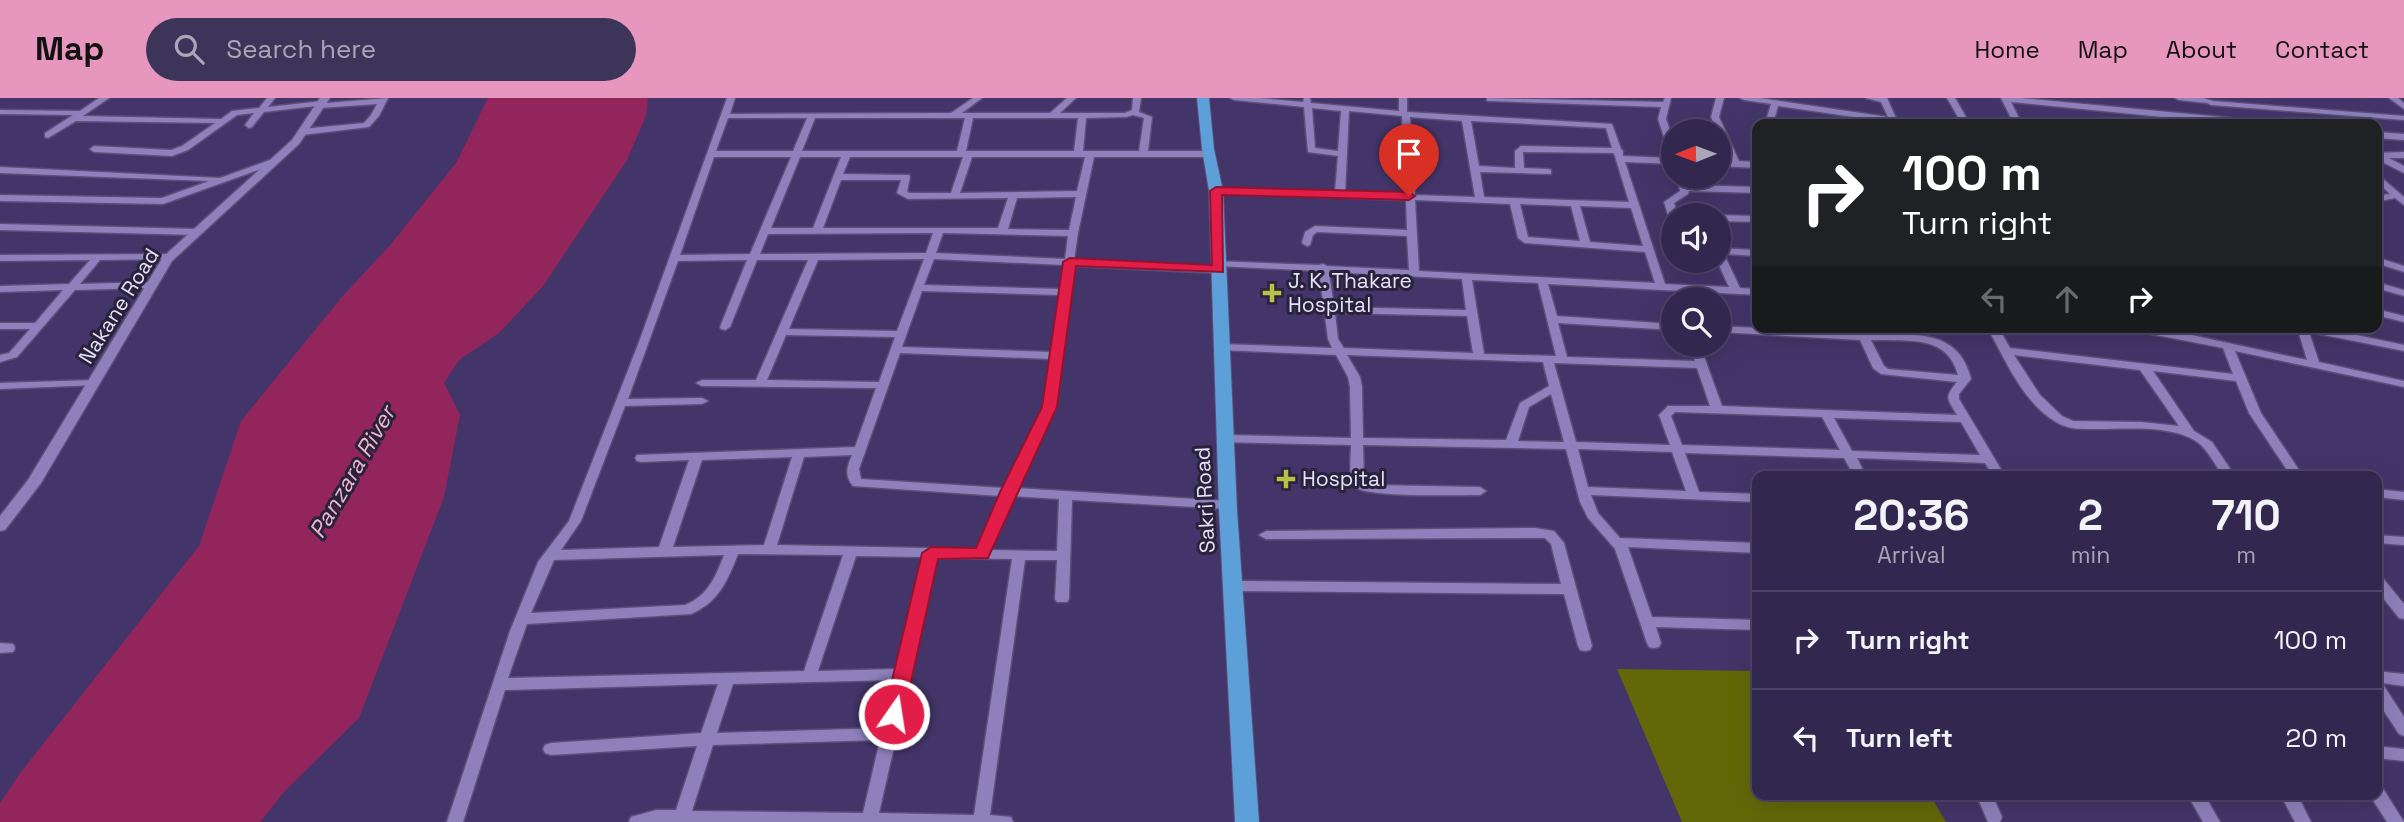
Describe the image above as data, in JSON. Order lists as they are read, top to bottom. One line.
{"streets":{"main road":["Sakri Road"],"street":["Nakane Road"]},"water":["Panzara River"],"places":{"health":["J. K. Thakare Hospital","Hospital"]},"north":"left","page":{"header":"Map","search":"Search here","nav":["Home","Map","About","Contact"],"turn":["100 m","Turn right"],"eta":["20:36","Arrival","2","min","710","m"],"list":[{"name":"Turn right","value":"100 m"},{"name":"Turn left","value":"20 m"}]}}
